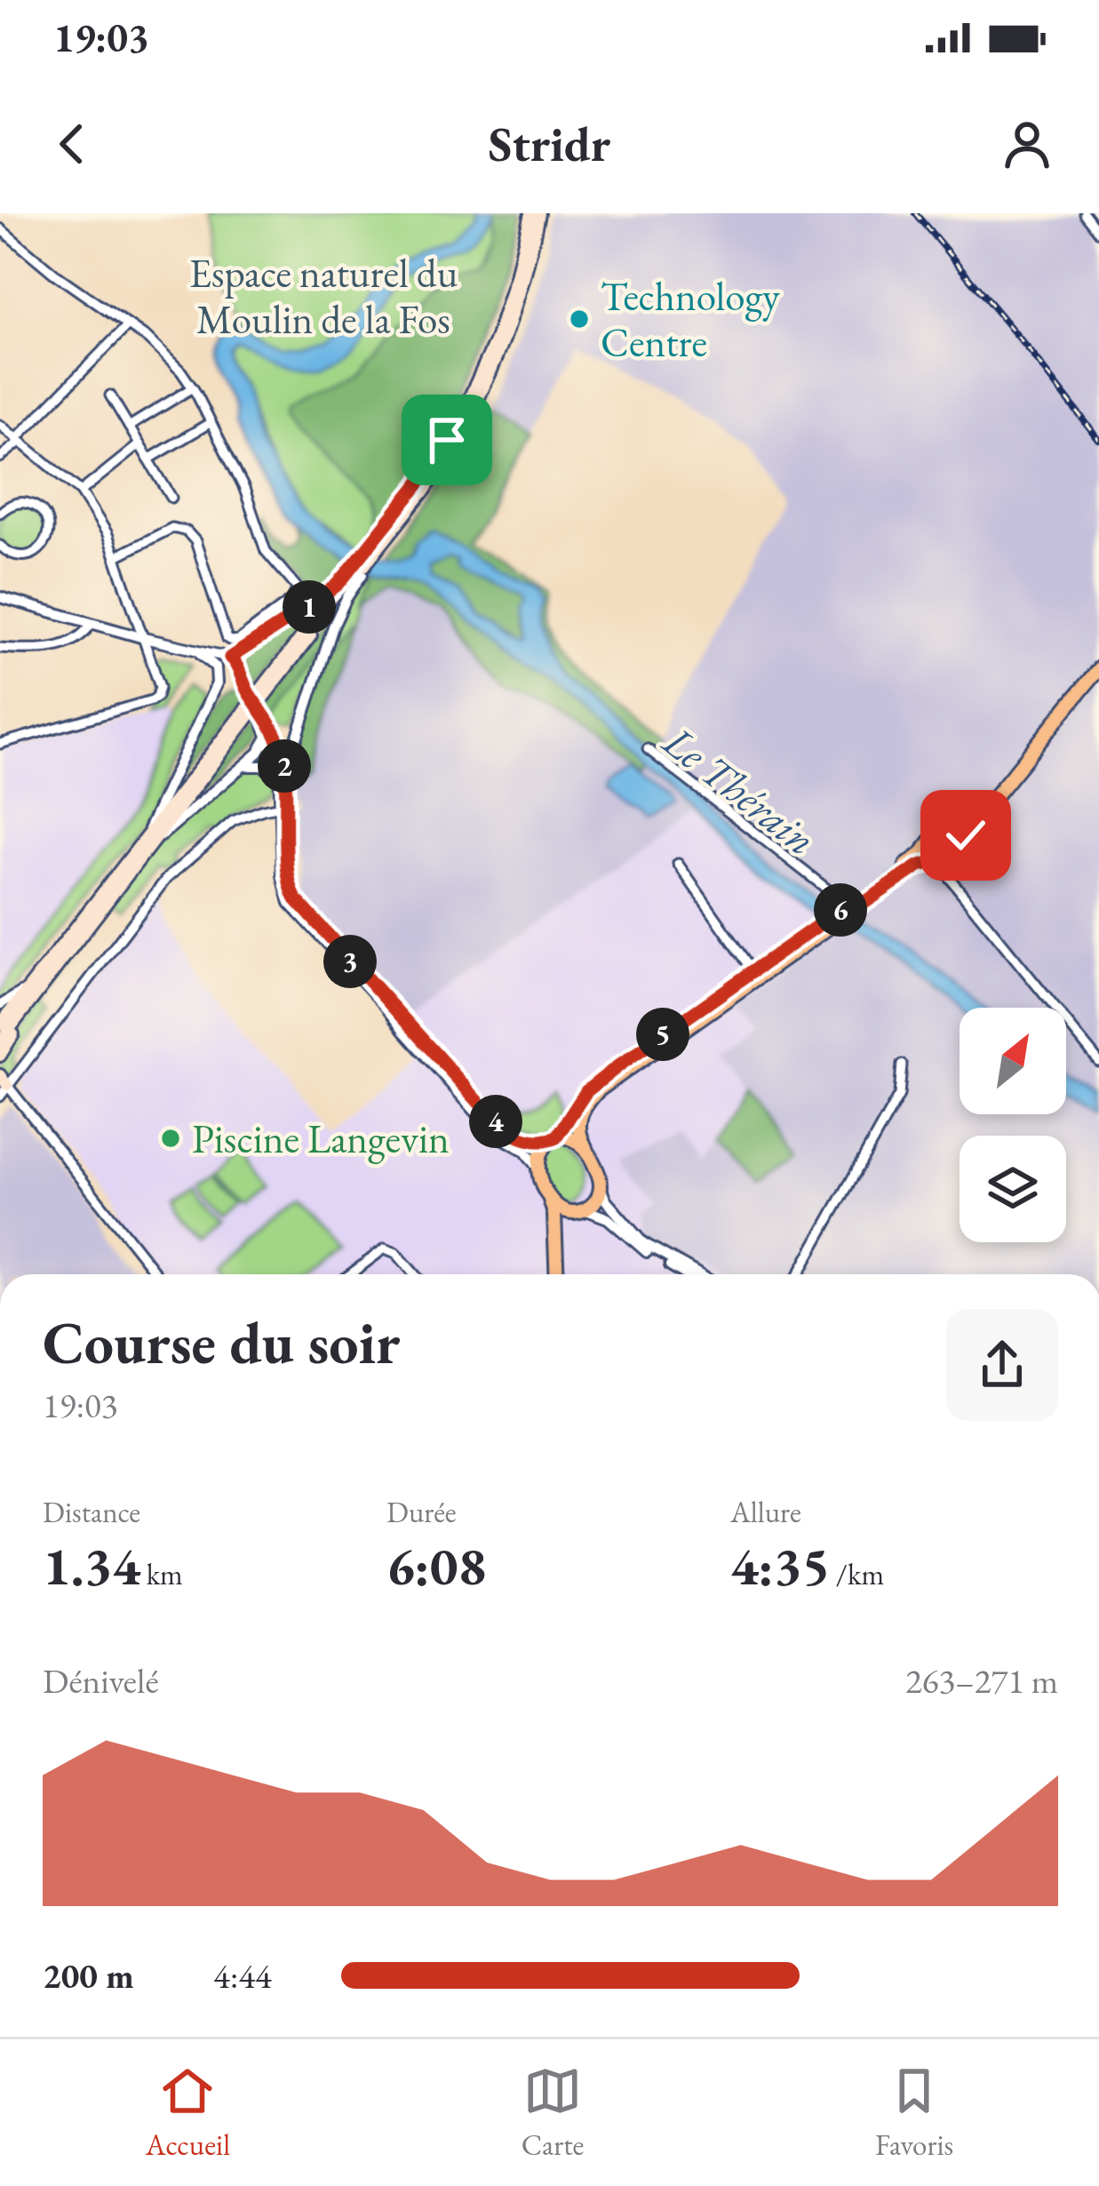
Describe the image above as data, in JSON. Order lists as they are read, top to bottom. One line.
{"water":["Le Thérain"],"parks":["Espace naturel du Moulin de la Fos"],"places":["Technology Centre","Piscine Langevin"],"north":"top right","page":{"status":"19:03","header":"Stridr","pins":["1","2","6","3","5","4"],"heading":["Course du soir","19:03"],"stats":[["Distance","1.34 km"],["Durée","6:08"],["Allure","4:35 /km"]],"chart":["Dénivelé","263–271 m"],"list":[{"name":"200 m","note":"4:44"}],"tabs":["Accueil","Carte","Favoris"]}}
